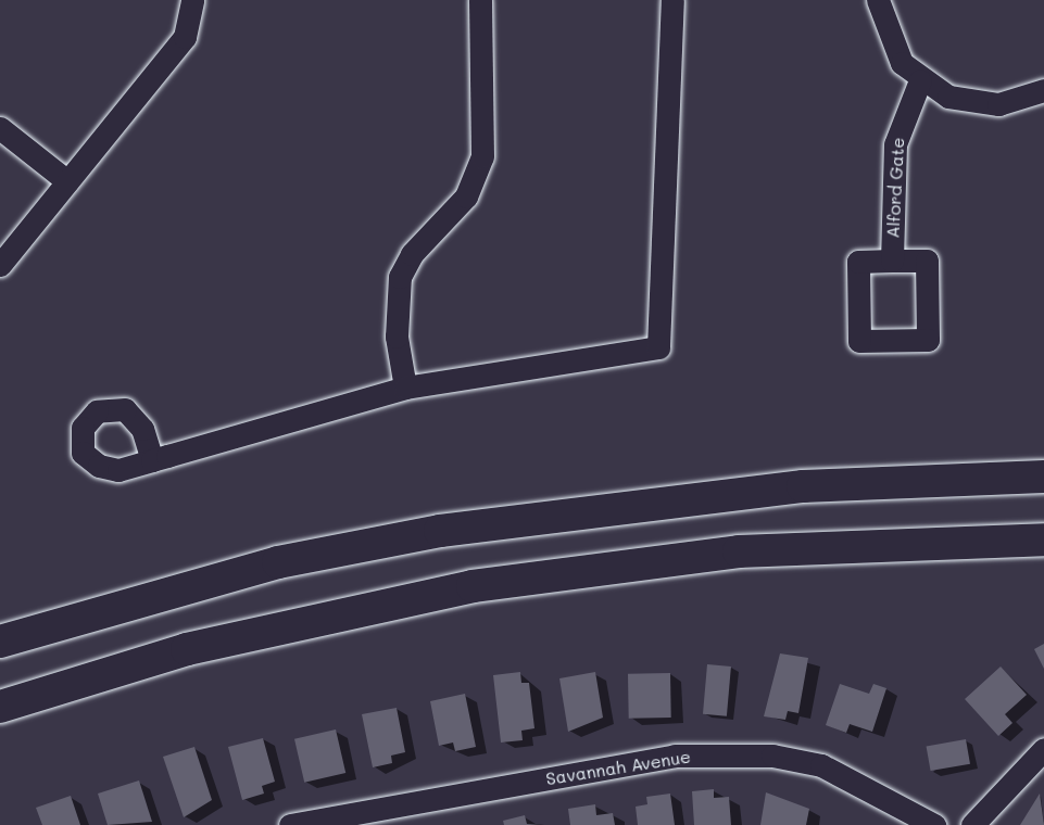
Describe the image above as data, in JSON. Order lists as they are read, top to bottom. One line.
{"streets":{"street":["Alford Gate","Savannah Avenue"]}}
